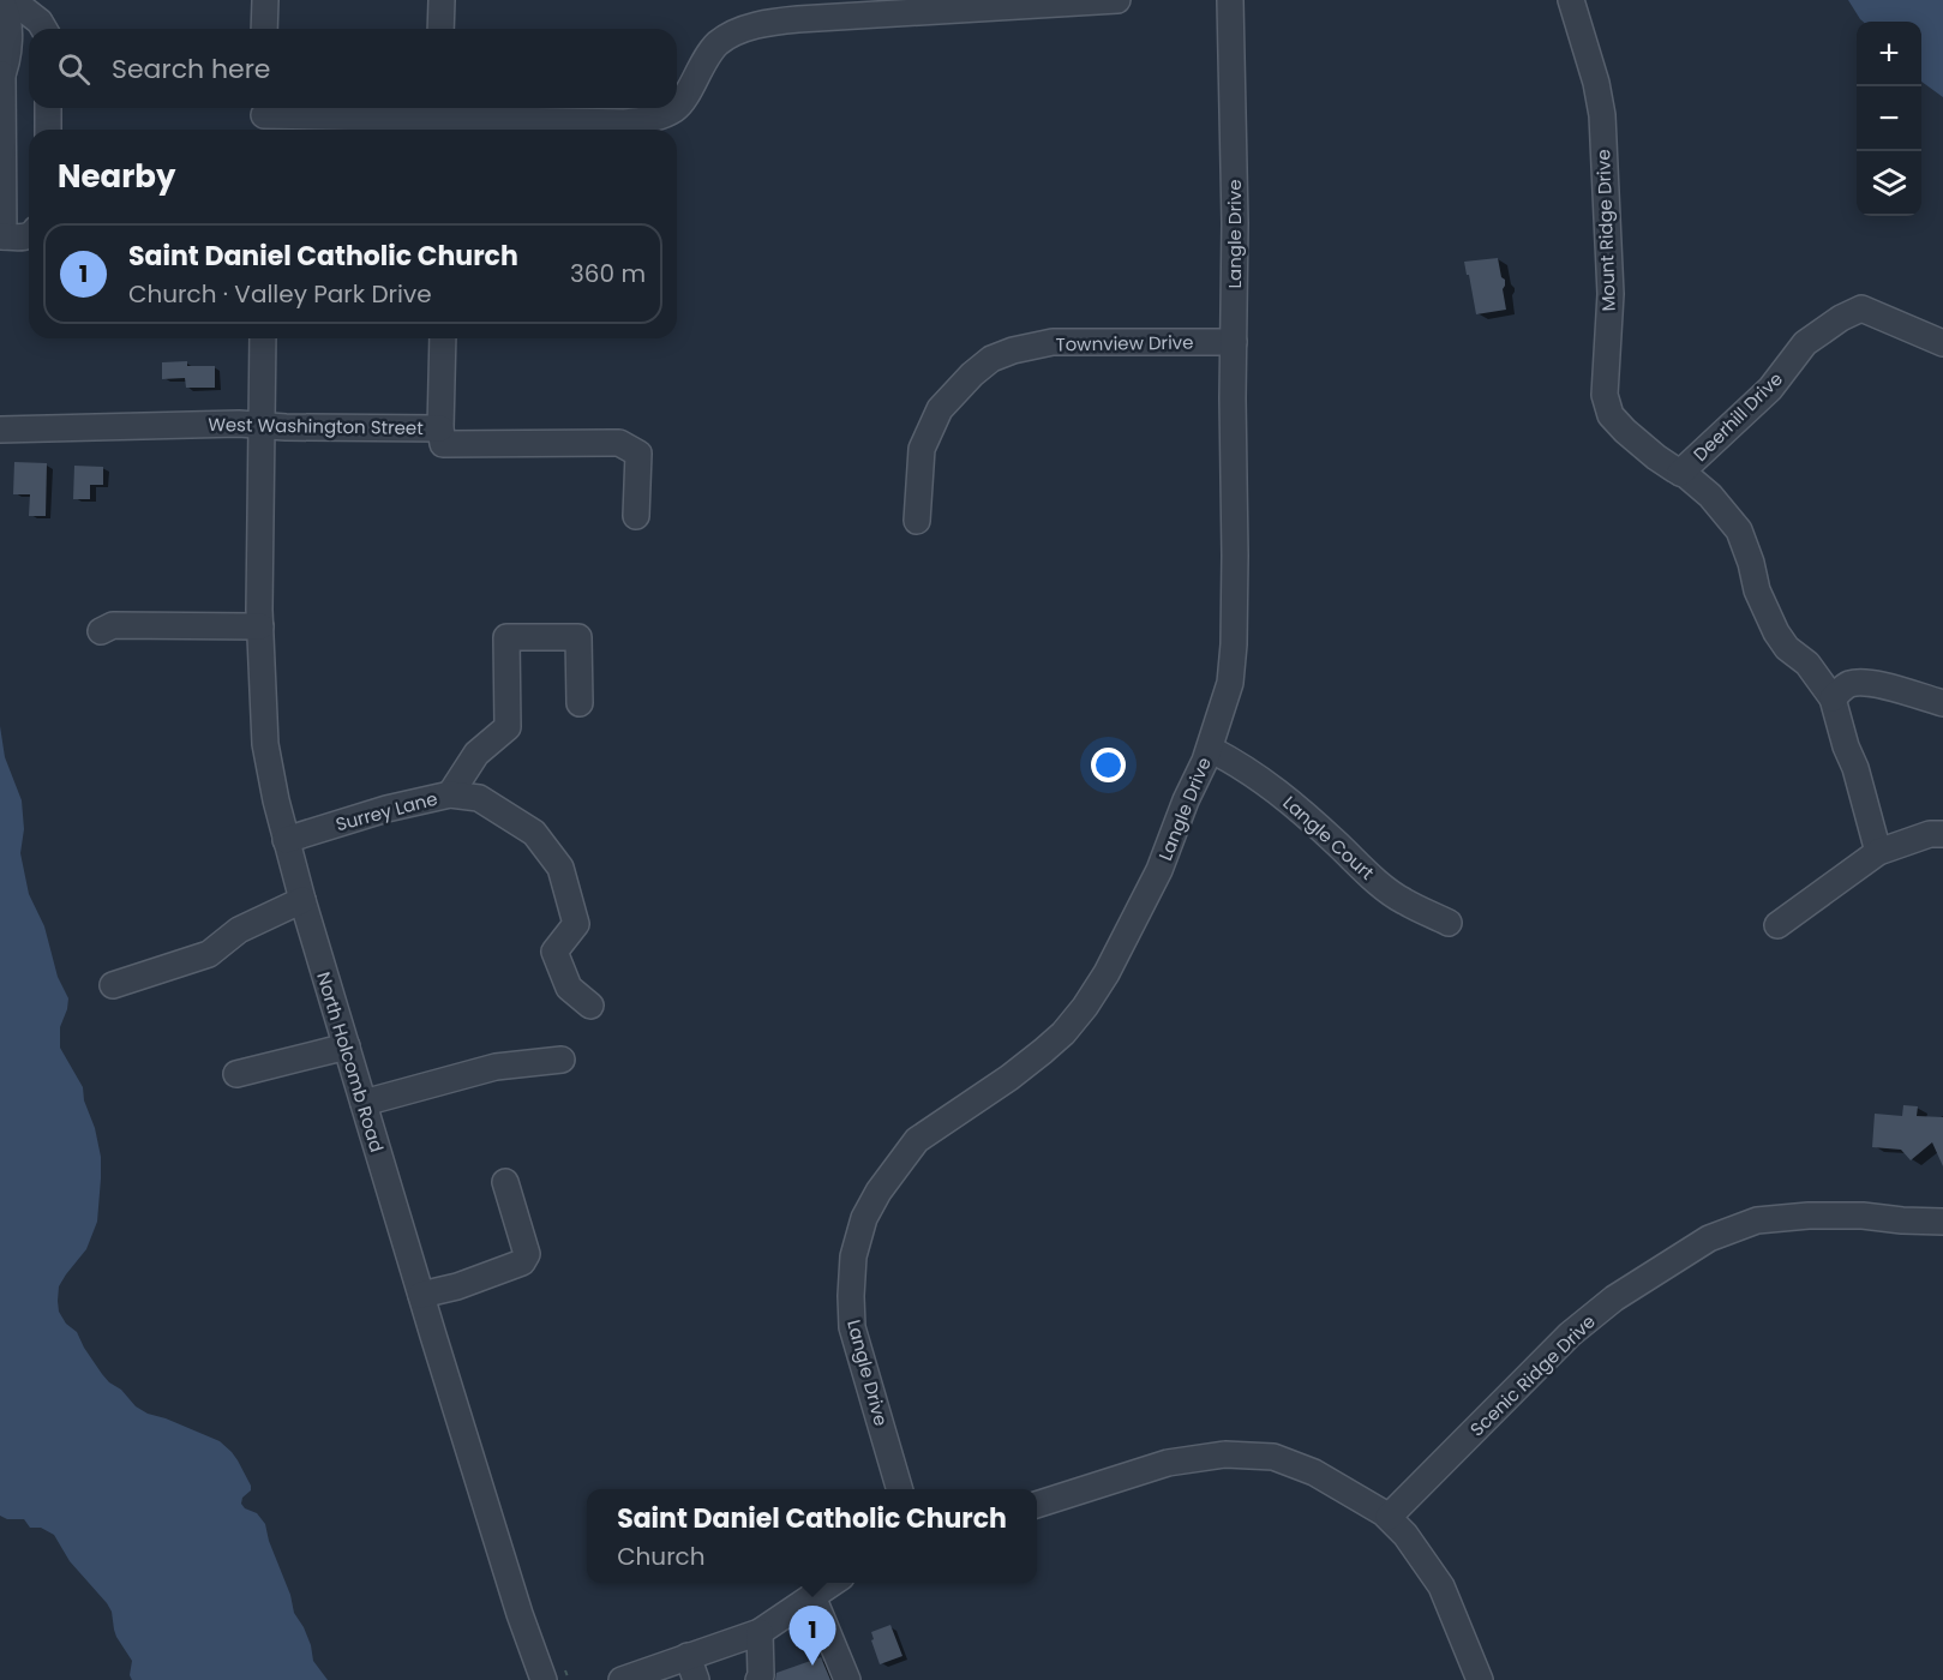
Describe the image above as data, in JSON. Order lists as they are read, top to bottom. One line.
{"streets":{"street":["Mount Ridge Drive","Langle Drive","Townview Drive","Deerhill Drive","West Washington Street","Surrey Lane","Langle Court","North Holcomb Road","Scenic Ridge Drive"]},"crossings":[["Mount Ridge Drive","Deerhill Drive"],["Langle Drive","Townview Drive"],["Langle Drive","Langle Court"],["West Washington Street","North Holcomb Road"],["Surrey Lane","North Holcomb Road"]],"page":{"map_buttons":["+","−"],"search":"Search here","heading":"Nearby","list":[{"mark":"1","name":"Saint Daniel Catholic Church","note":"Church · Valley Park Drive","value":"360 m"}],"popup":["Saint Daniel Catholic Church","Church"],"pins":"1"}}
